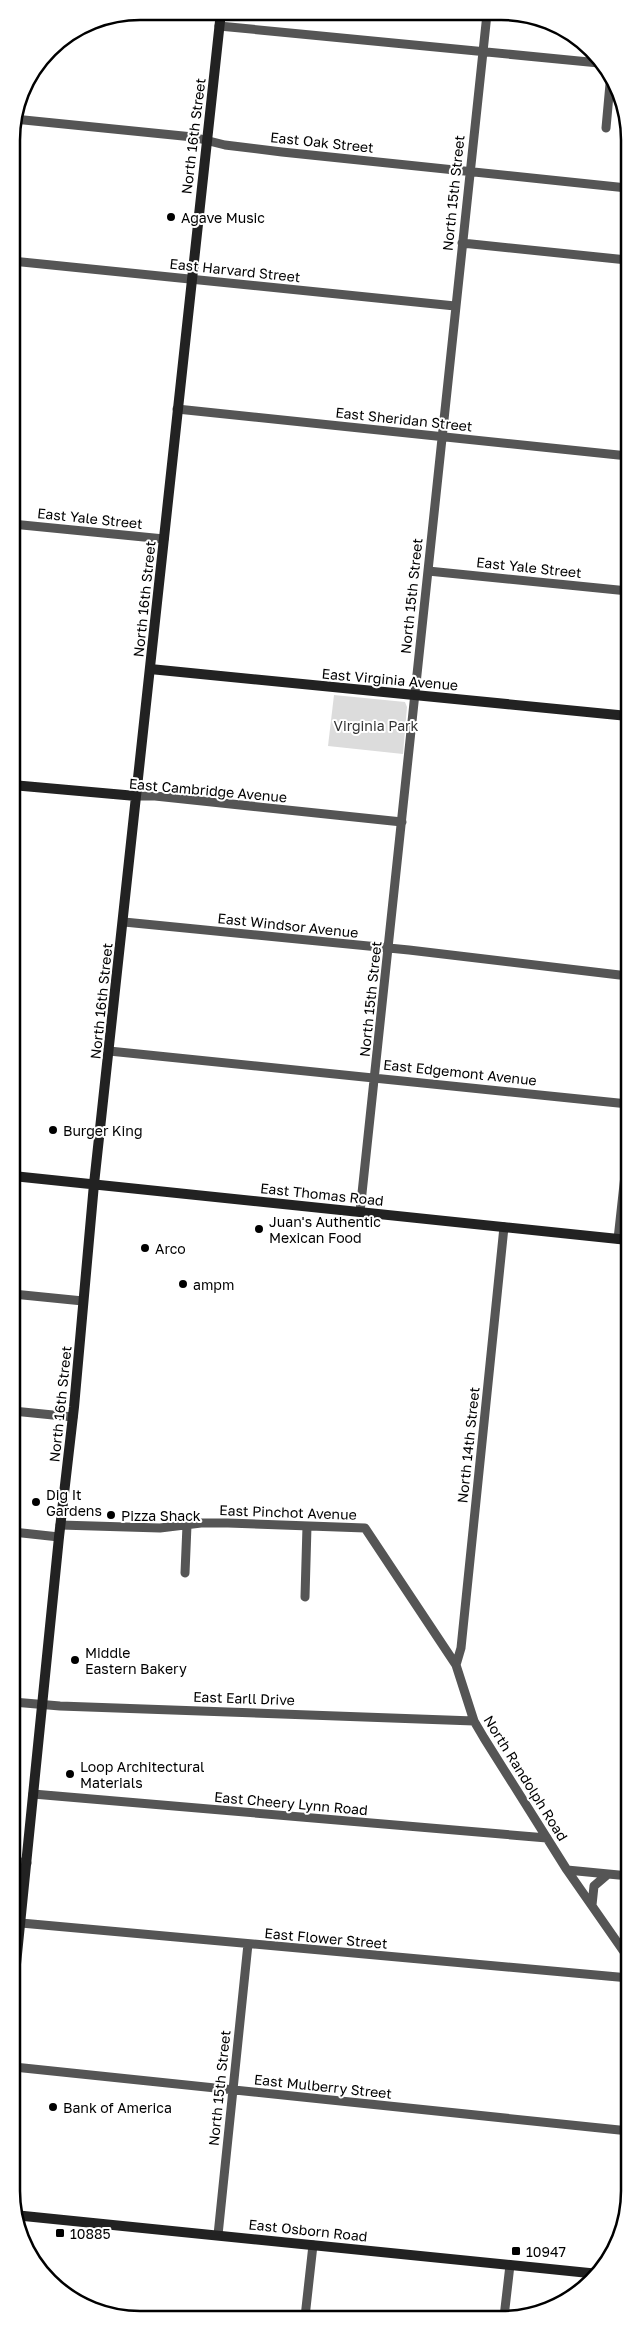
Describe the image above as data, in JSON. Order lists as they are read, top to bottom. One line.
{"streets":{"main road":["North 16th Street","East Virginia Avenue","East Cambridge Avenue","East Thomas Road","East Osborn Road"],"street":["East Oak Street","North 15th Street","East Harvard Street","East Sheridan Street","East Yale Street","East Windsor Avenue","East Edgemont Avenue","North 14th Street","East Pinchot Avenue","East Earll Drive","North Randolph Road","East Cheery Lynn Road","East Flower Street","East Mulberry Street"]},"crossings":[["North 16th Street","East Oak Street"],["North 16th Street","East Harvard Street"],["North 16th Street","East Sheridan Street"],["North 16th Street","East Yale Street"],["North 16th Street","East Virginia Avenue"],["North 16th Street","East Cambridge Avenue"],["North 16th Street","East Windsor Avenue"],["North 16th Street","East Edgemont Avenue"],["North 16th Street","East Thomas Road"],["North 16th Street","East Pinchot Avenue"],["North 16th Street","East Earll Drive"],["North 16th Street","East Cheery Lynn Road"],["North 16th Street","East Flower Street"],["East Oak Street","North 15th Street"],["North 15th Street","East Harvard Street"],["North 15th Street","East Sheridan Street"],["North 15th Street","East Yale Street"],["North 15th Street","East Virginia Avenue"],["North 15th Street","East Cambridge Avenue"],["North 15th Street","East Windsor Avenue"],["North 15th Street","East Edgemont Avenue"],["North 15th Street","East Thomas Road"],["North 15th Street","East Flower Street"],["North 15th Street","East Mulberry Street"],["North 15th Street","East Osborn Road"],["East Thomas Road","North 14th Street"],["North 14th Street","North Randolph Road"],["East Pinchot Avenue","North Randolph Road"],["East Earll Drive","North Randolph Road"],["North Randolph Road","East Cheery Lynn Road"]],"parks":["Virginia Park"],"places":{"other":["Agave Music","Burger King","Juan's Authentic Mexican Food","Arco","ampm","Dig It Gardens","Pizza Shack","Middle Eastern Bakery","Loop Architectural Materials","Bank of America"],"transit":["10885","10947"]}}
